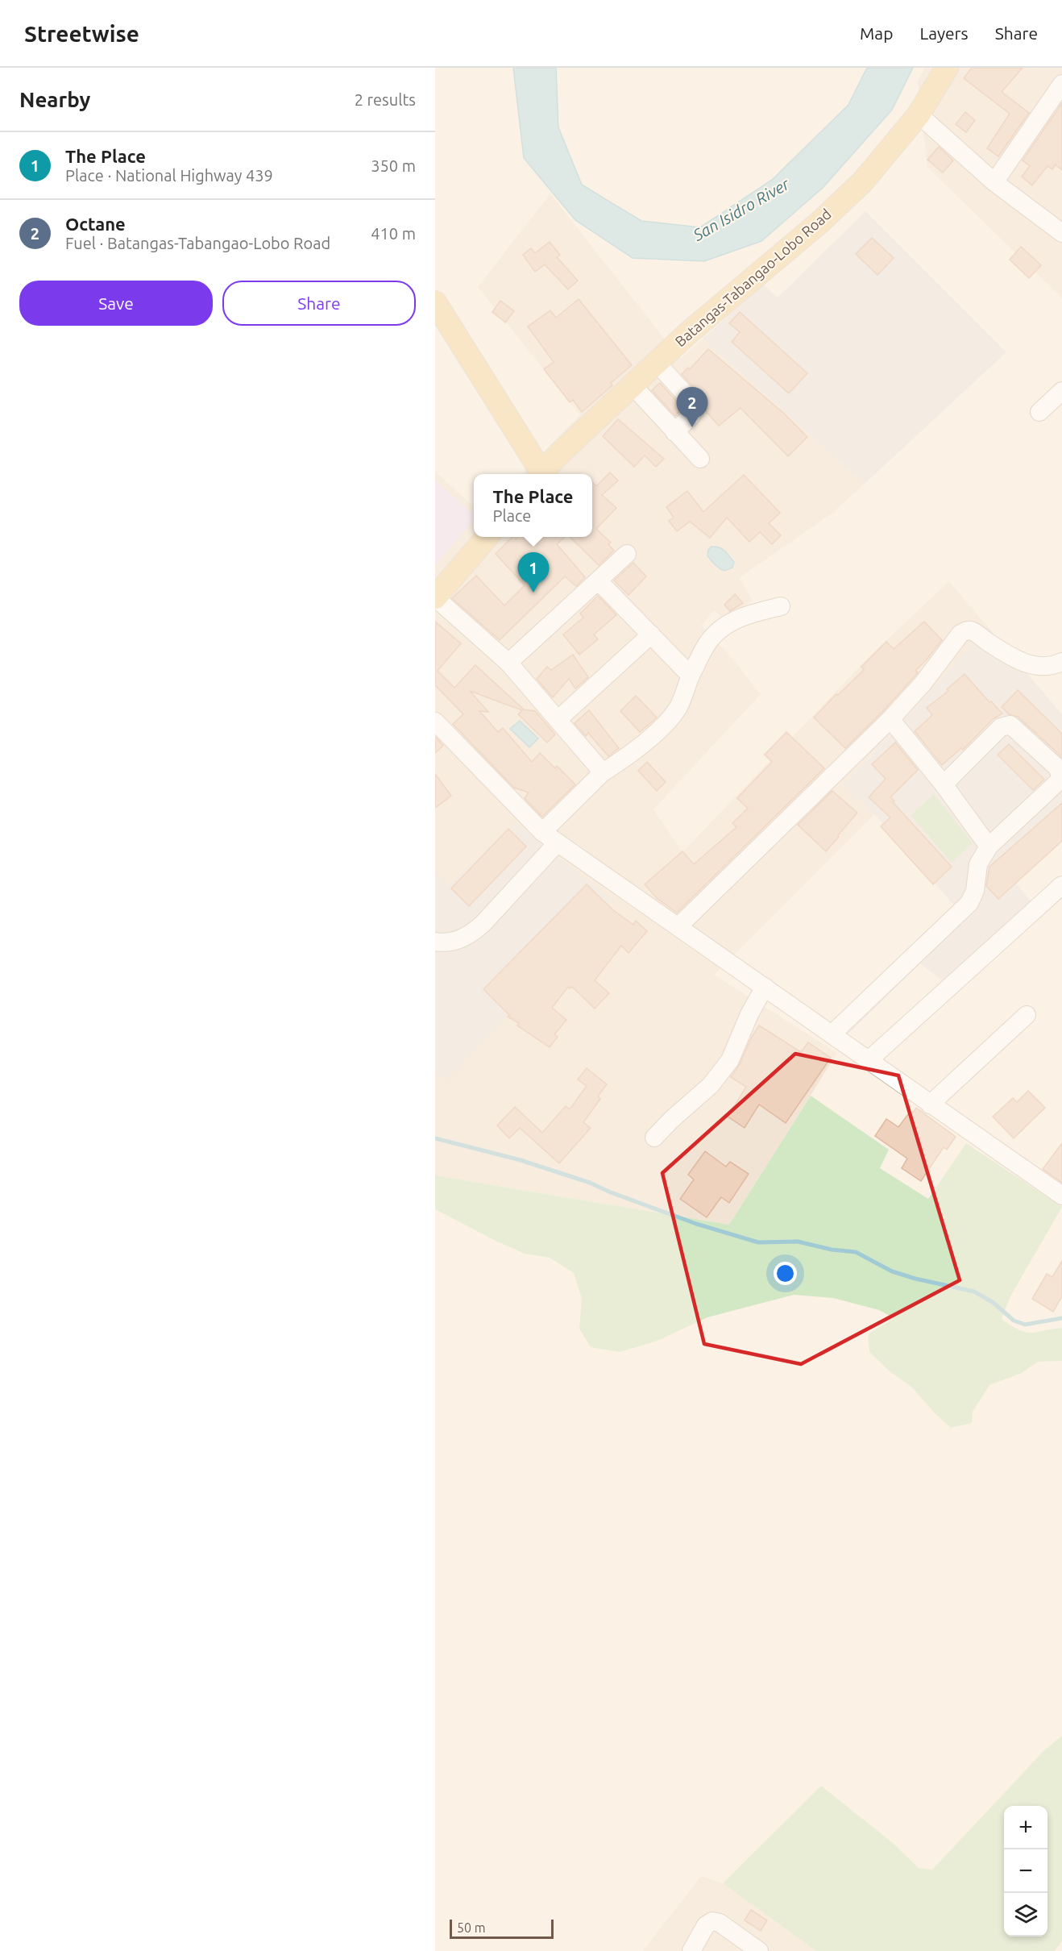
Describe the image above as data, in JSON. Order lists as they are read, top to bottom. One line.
{"streets":{"main road":["Batangas-Tabangao-Lobo Road"]},"water":["San Isidro River"],"scale_bar":"50 m","page":{"header":"Streetwise","nav":["Map","Layers","Share"],"heading":["Nearby","2 results"],"list":[{"mark":"1","name":"The Place","note":"Place · National Highway 439","value":"350 m"},{"mark":"2","name":"Octane","note":"Fuel · Batangas-Tabangao-Lobo Road","value":"410 m"}],"buttons":["Save","Share"],"pins":["2","1"],"popup":["The Place","Place"],"map_buttons":["+","−"],"scale":"50 m"}}
